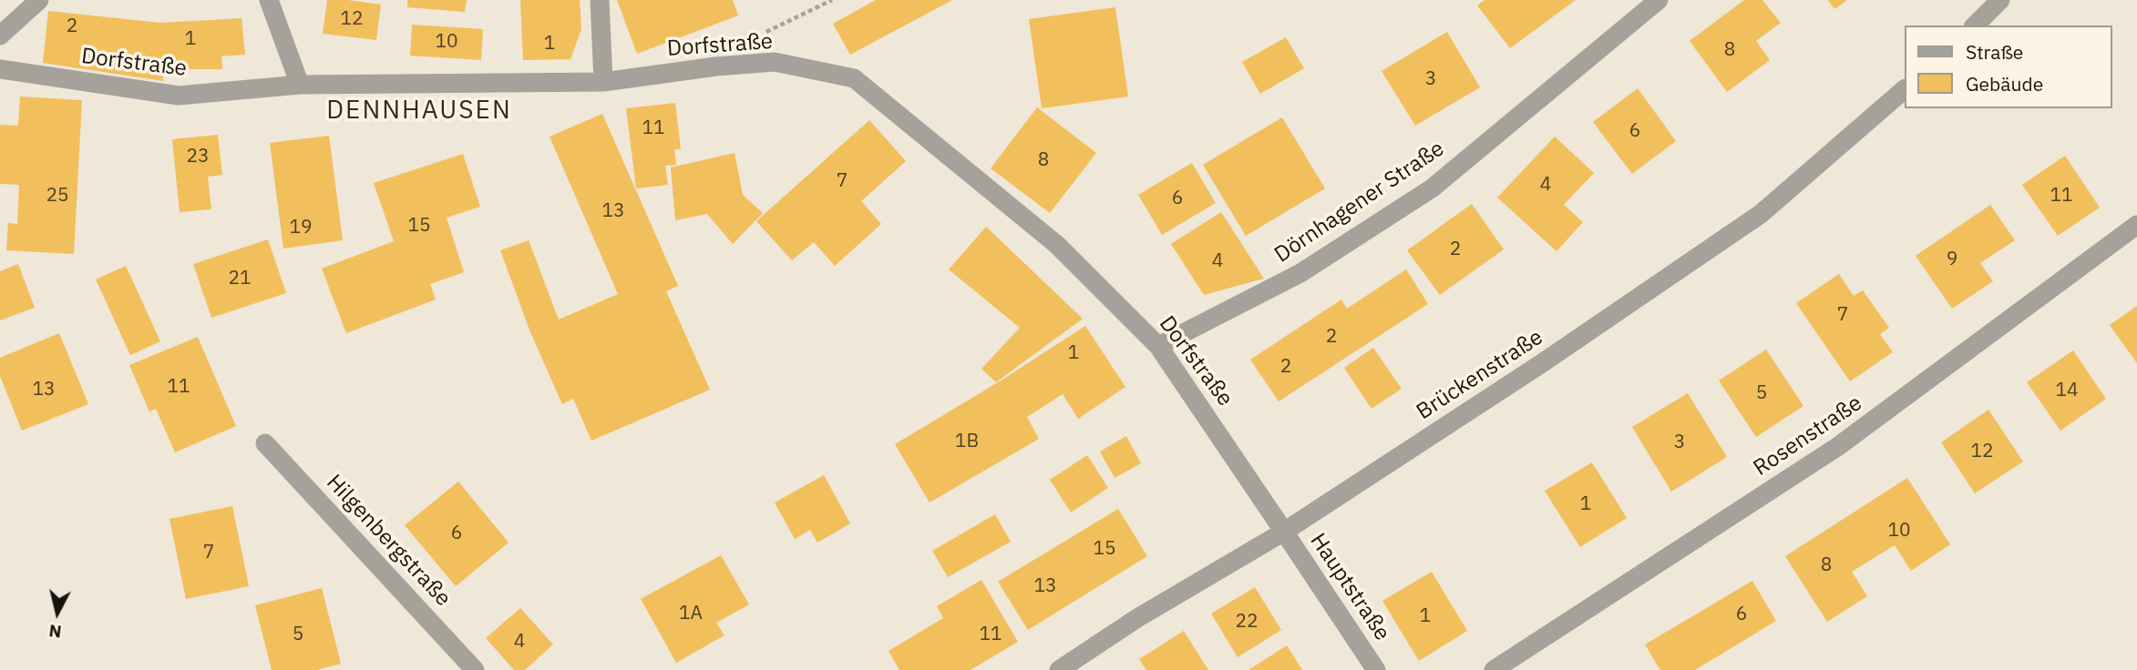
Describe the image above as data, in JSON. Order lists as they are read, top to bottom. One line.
{"streets":{"street":["Dorfstraße","Dörnhagener Straße","Brückenstraße","Rosenstraße","Hilgenbergstraße","Hauptstraße"]},"crossings":[["Dorfstraße","Dörnhagener Straße"],["Dorfstraße","Brückenstraße"],["Dorfstraße","Hauptstraße"],["Brückenstraße","Hauptstraße"]],"districts":["DENNHAUSEN"],"house_numbers":["12","2","1","10","1","8","3","11","6","23","8","7","4","25","11","6","13","15","19","2","9","4","21","7","2","1","2","11","13","14","5","1B","3","12","1","10","6","15","7","8","13","1A","6","1","22","5","11","4"],"legend":["Straße","Gebäude"],"north":"bottom"}
